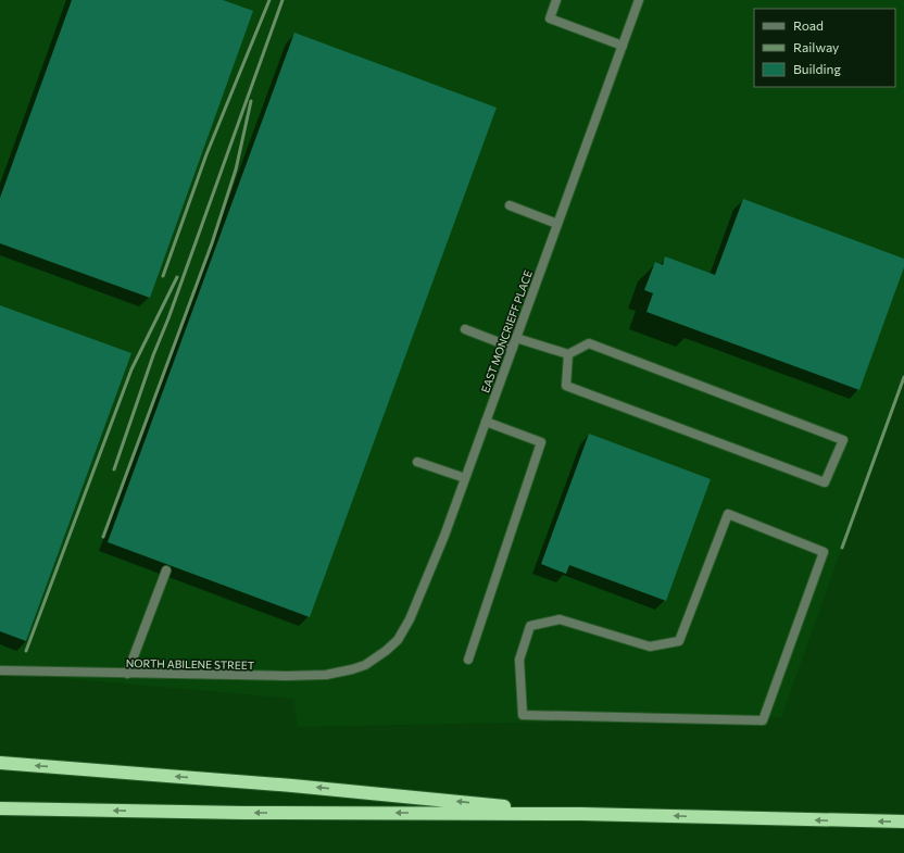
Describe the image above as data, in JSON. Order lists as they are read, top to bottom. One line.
{"streets":{"street":["EAST MONCRIEFF PLACE","NORTH ABILENE STREET"]},"crossings":[["EAST MONCRIEFF PLACE","NORTH ABILENE STREET"]],"legend":["Road","Railway","Building"]}
